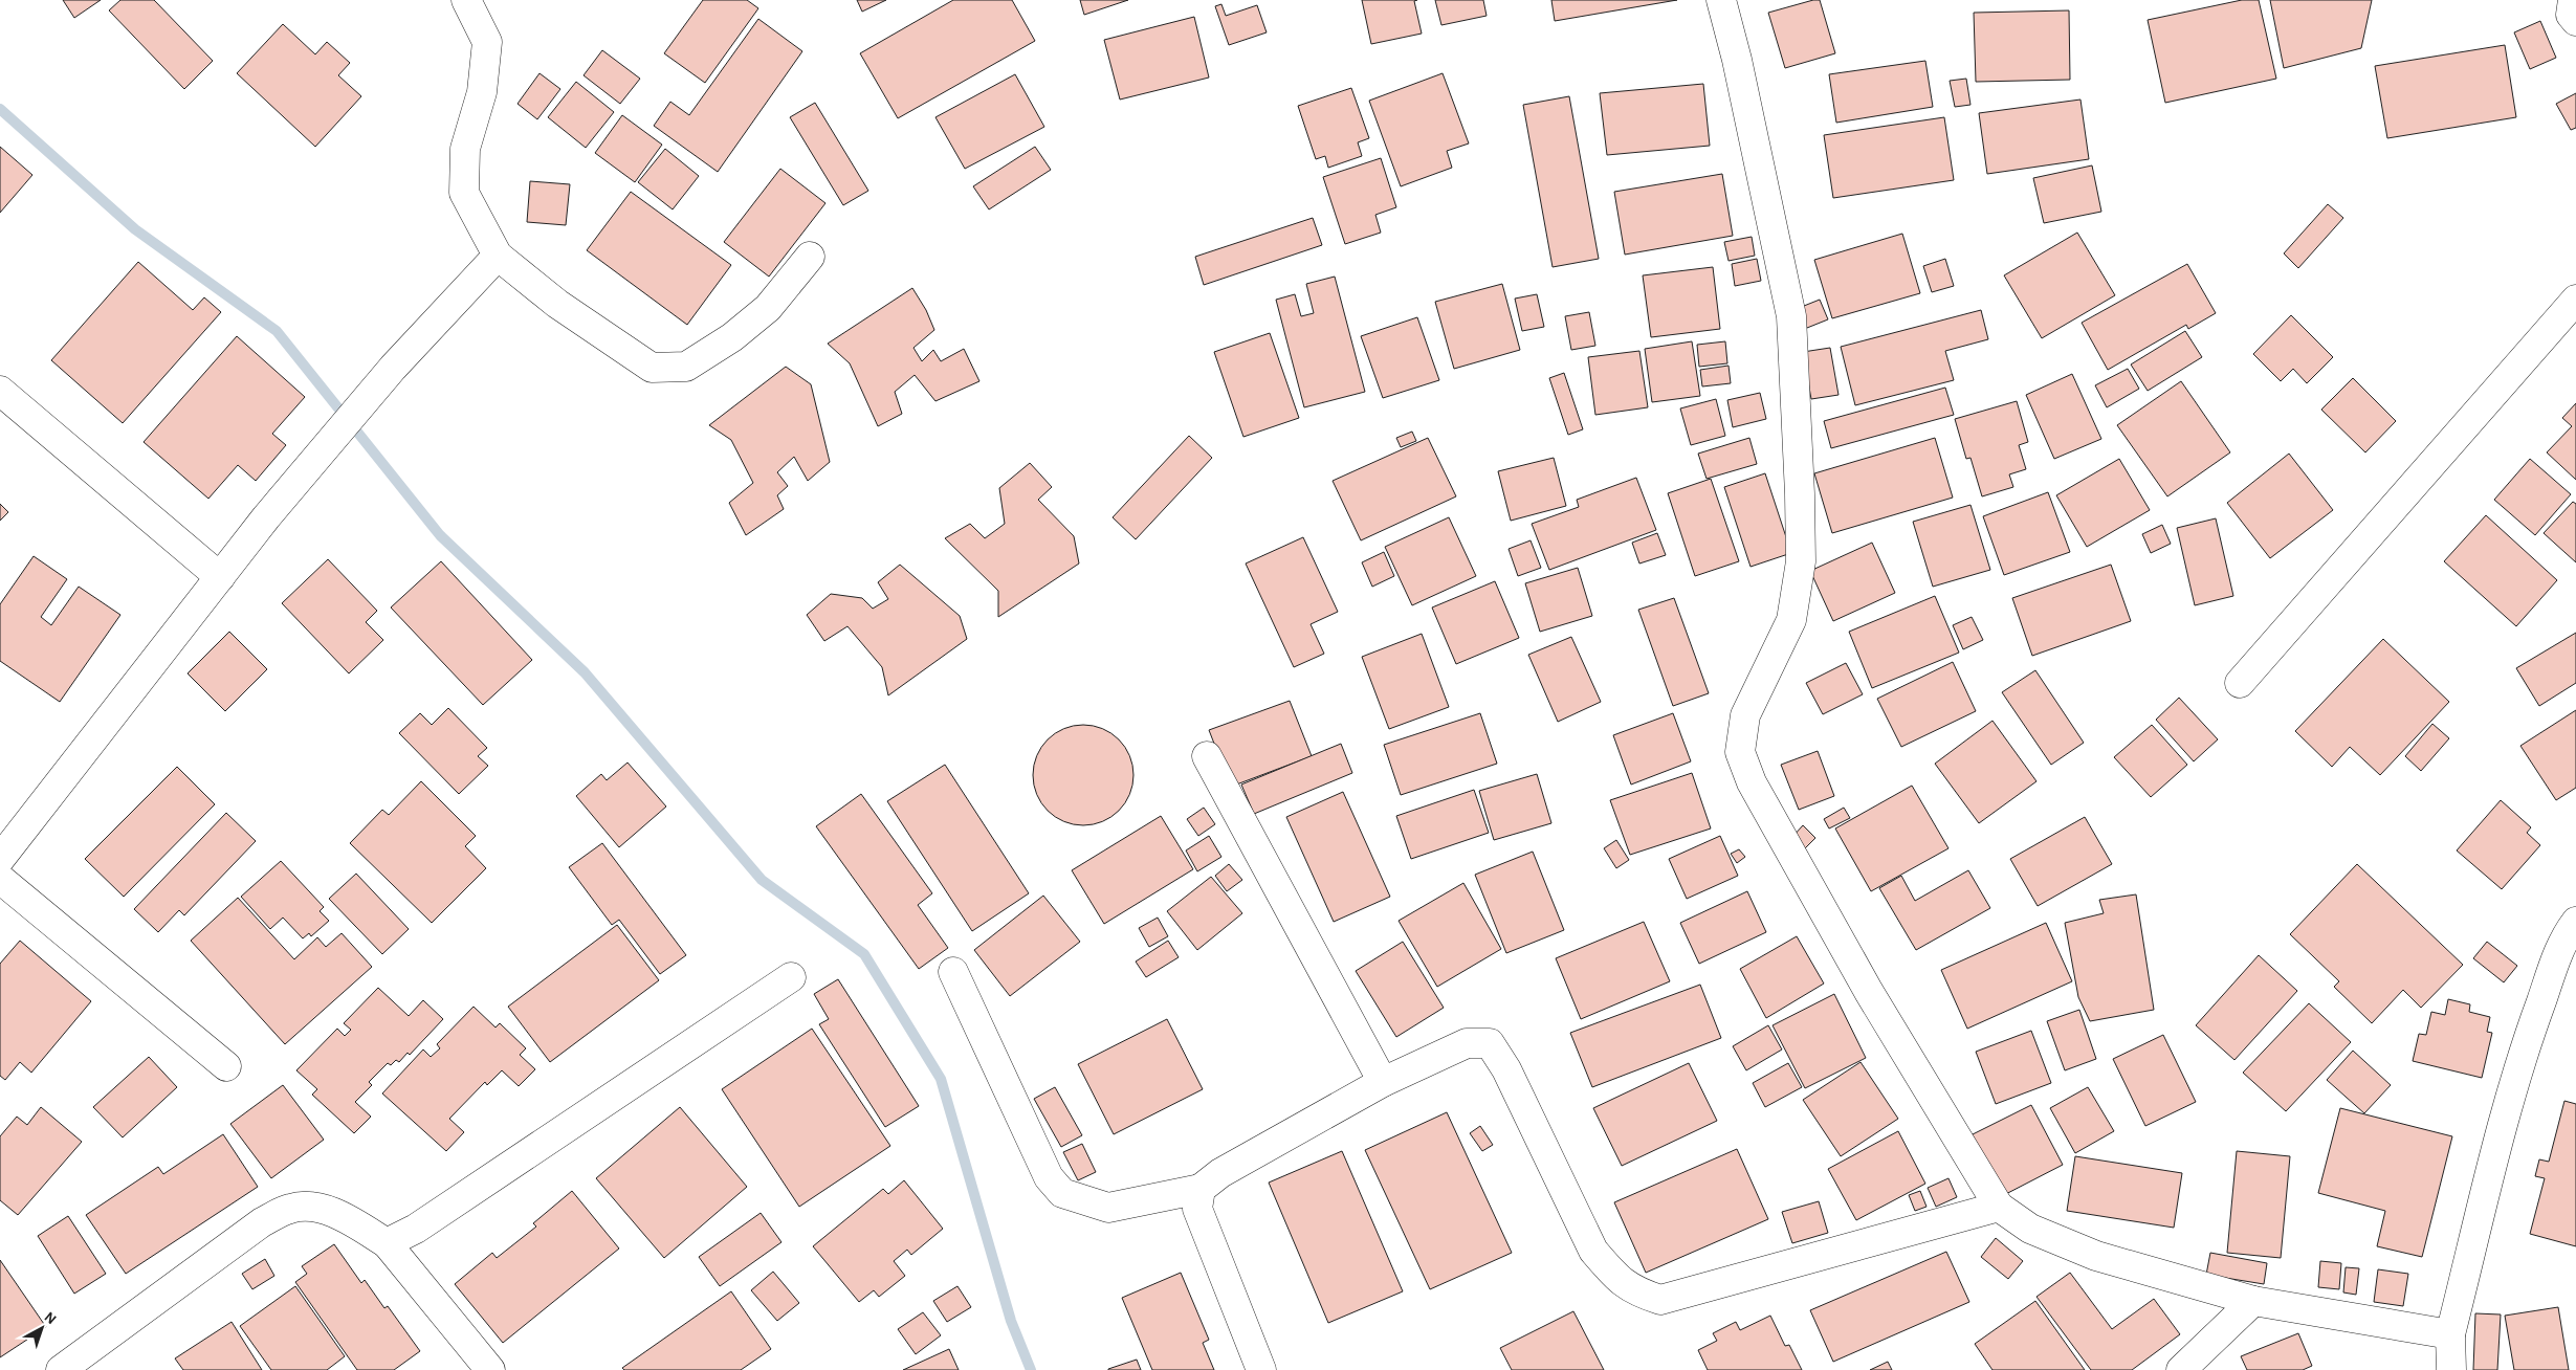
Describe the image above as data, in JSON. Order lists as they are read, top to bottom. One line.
{"north":"top right"}
